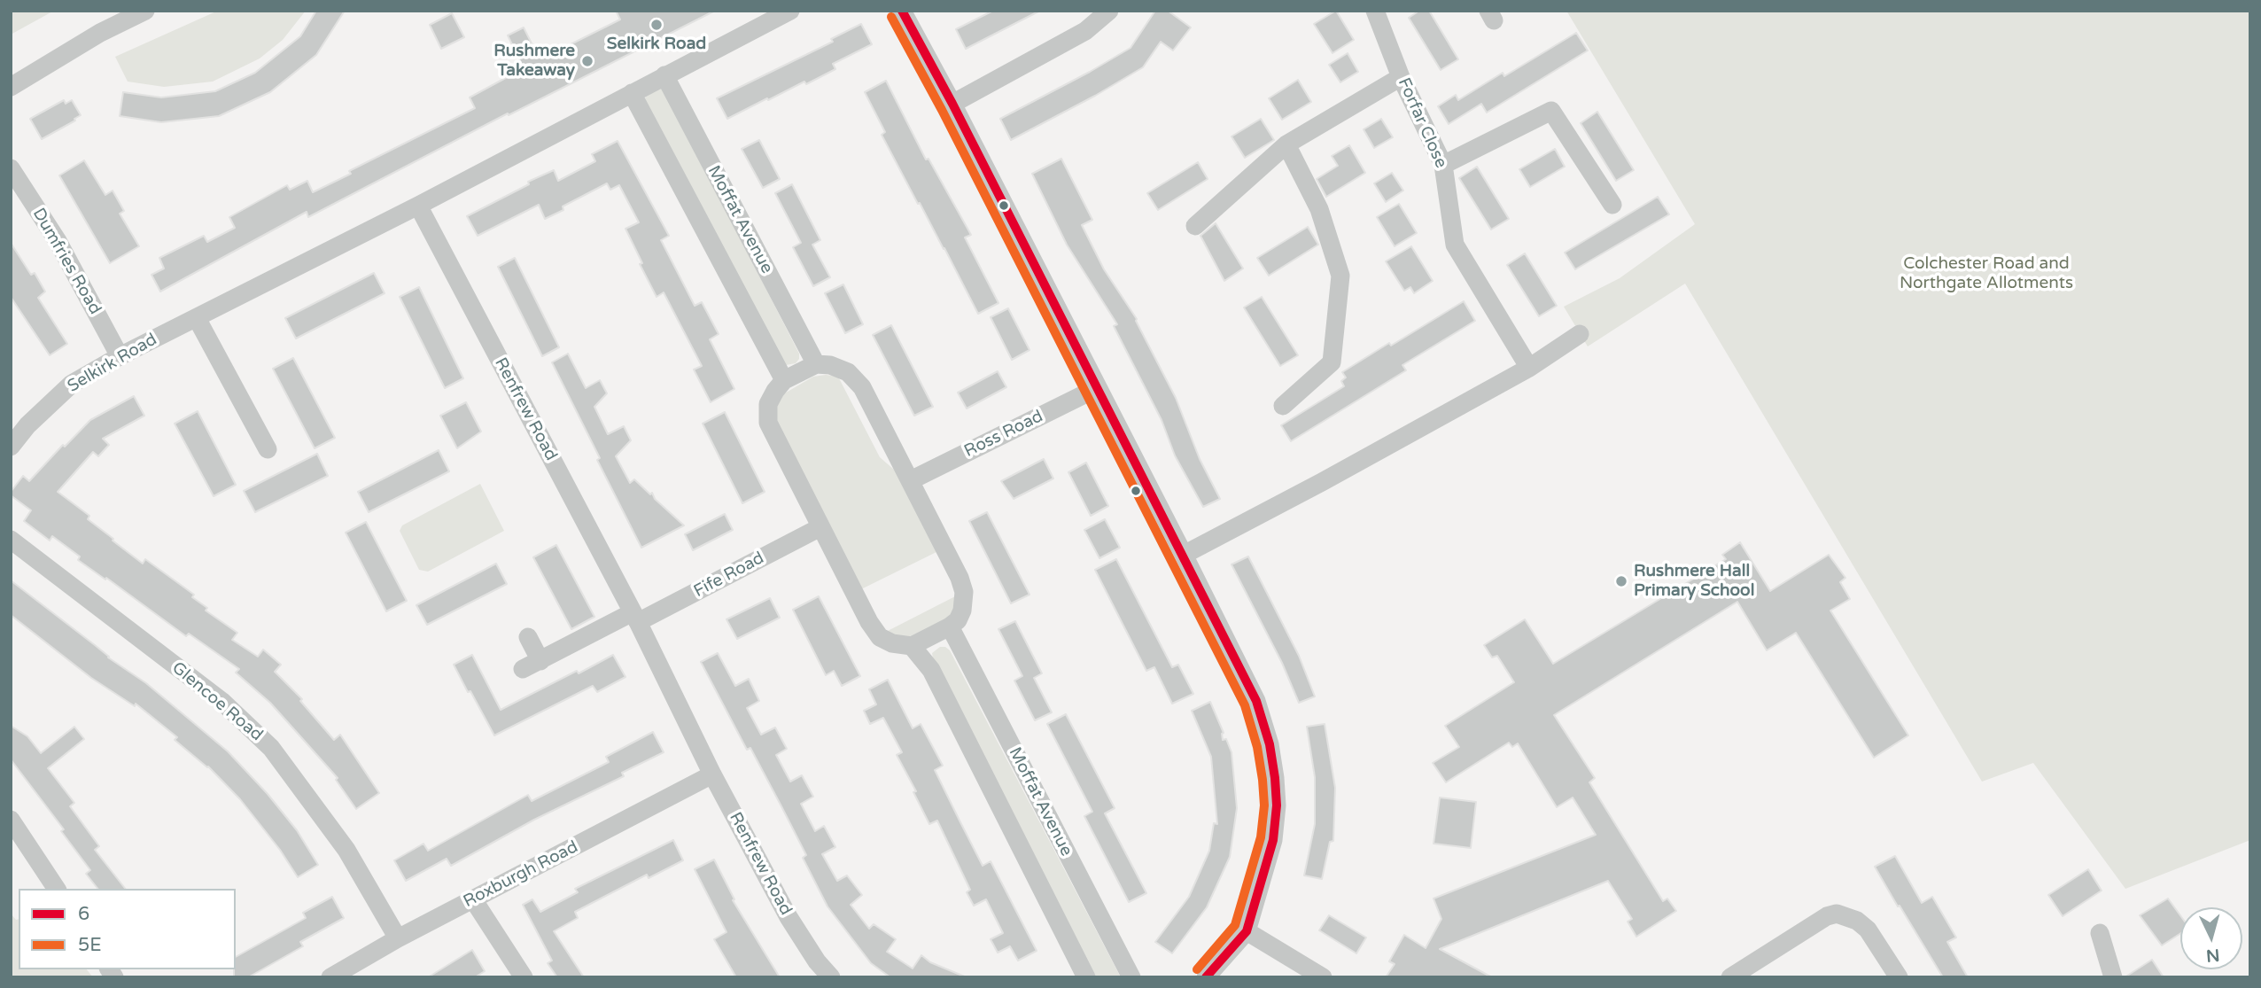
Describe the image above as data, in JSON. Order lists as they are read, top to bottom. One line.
{"streets":{"street":["Forfar Close","Moffat Avenue","Dumfries Road","Selkirk Road","Renfrew Road","Ross Road","Fife Road","Glencoe Road","Roxburgh Road"]},"crossings":[["Moffat Avenue","Selkirk Road"],["Dumfries Road","Selkirk Road"],["Selkirk Road","Renfrew Road"],["Renfrew Road","Fife Road"],["Renfrew Road","Roxburgh Road"],["Glencoe Road","Roxburgh Road"]],"parks":["Colchester Road and Northgate Allotments"],"places":["Selkirk Road","Rushmere Takeaway","Rushmere Hall Primary School"],"lines":["transit line 6","transit line 5E"],"legend":["6","5E"],"north":"bottom"}
